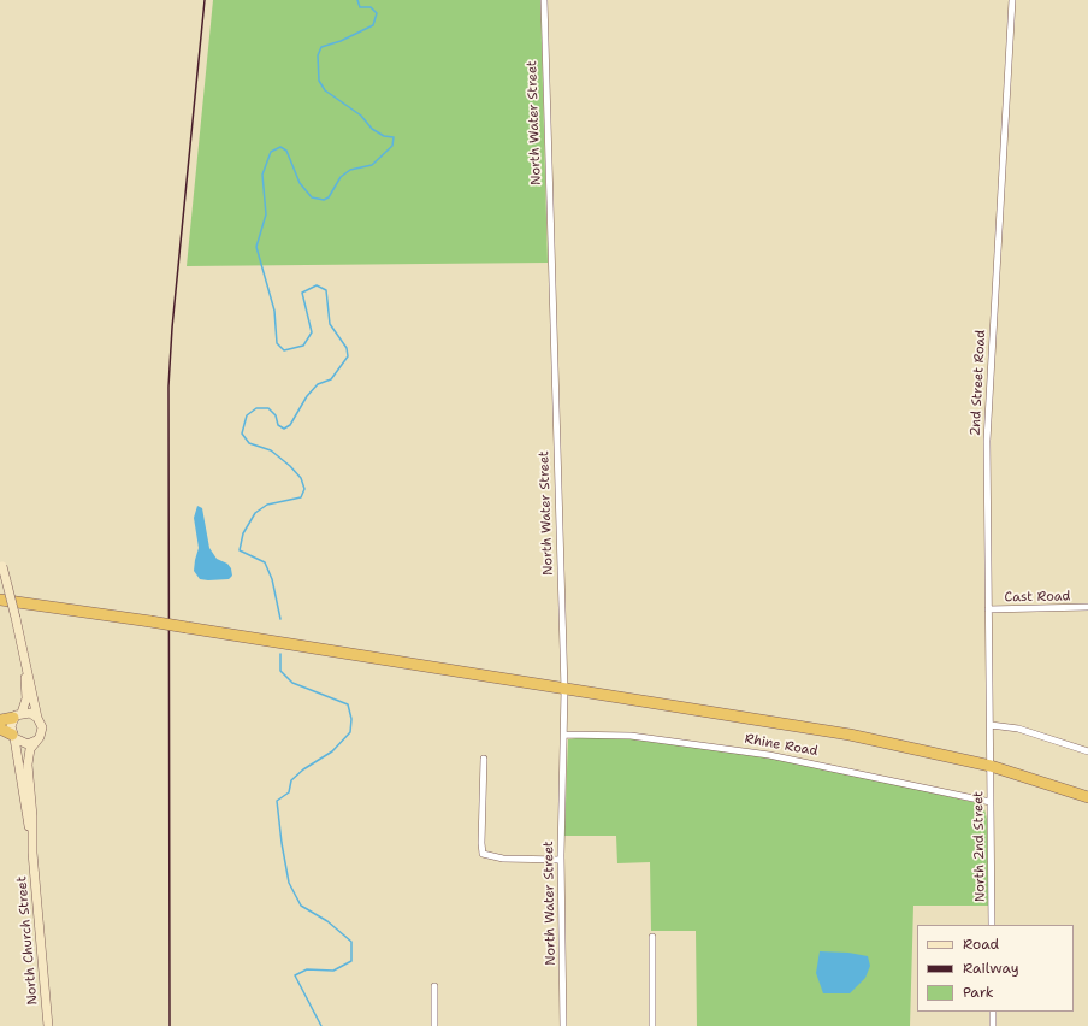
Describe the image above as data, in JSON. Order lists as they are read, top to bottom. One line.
{"streets":{"main road":["North Church Street"],"street":["North Water Street","2nd Street Road","Cast Road","Rhine Road","North 2nd Street"]},"crossings":[["North Water Street","Rhine Road"],["2nd Street Road","Cast Road"],["2nd Street Road","North 2nd Street"],["Rhine Road","North 2nd Street"]],"legend":["Road","Railway","Park"]}
